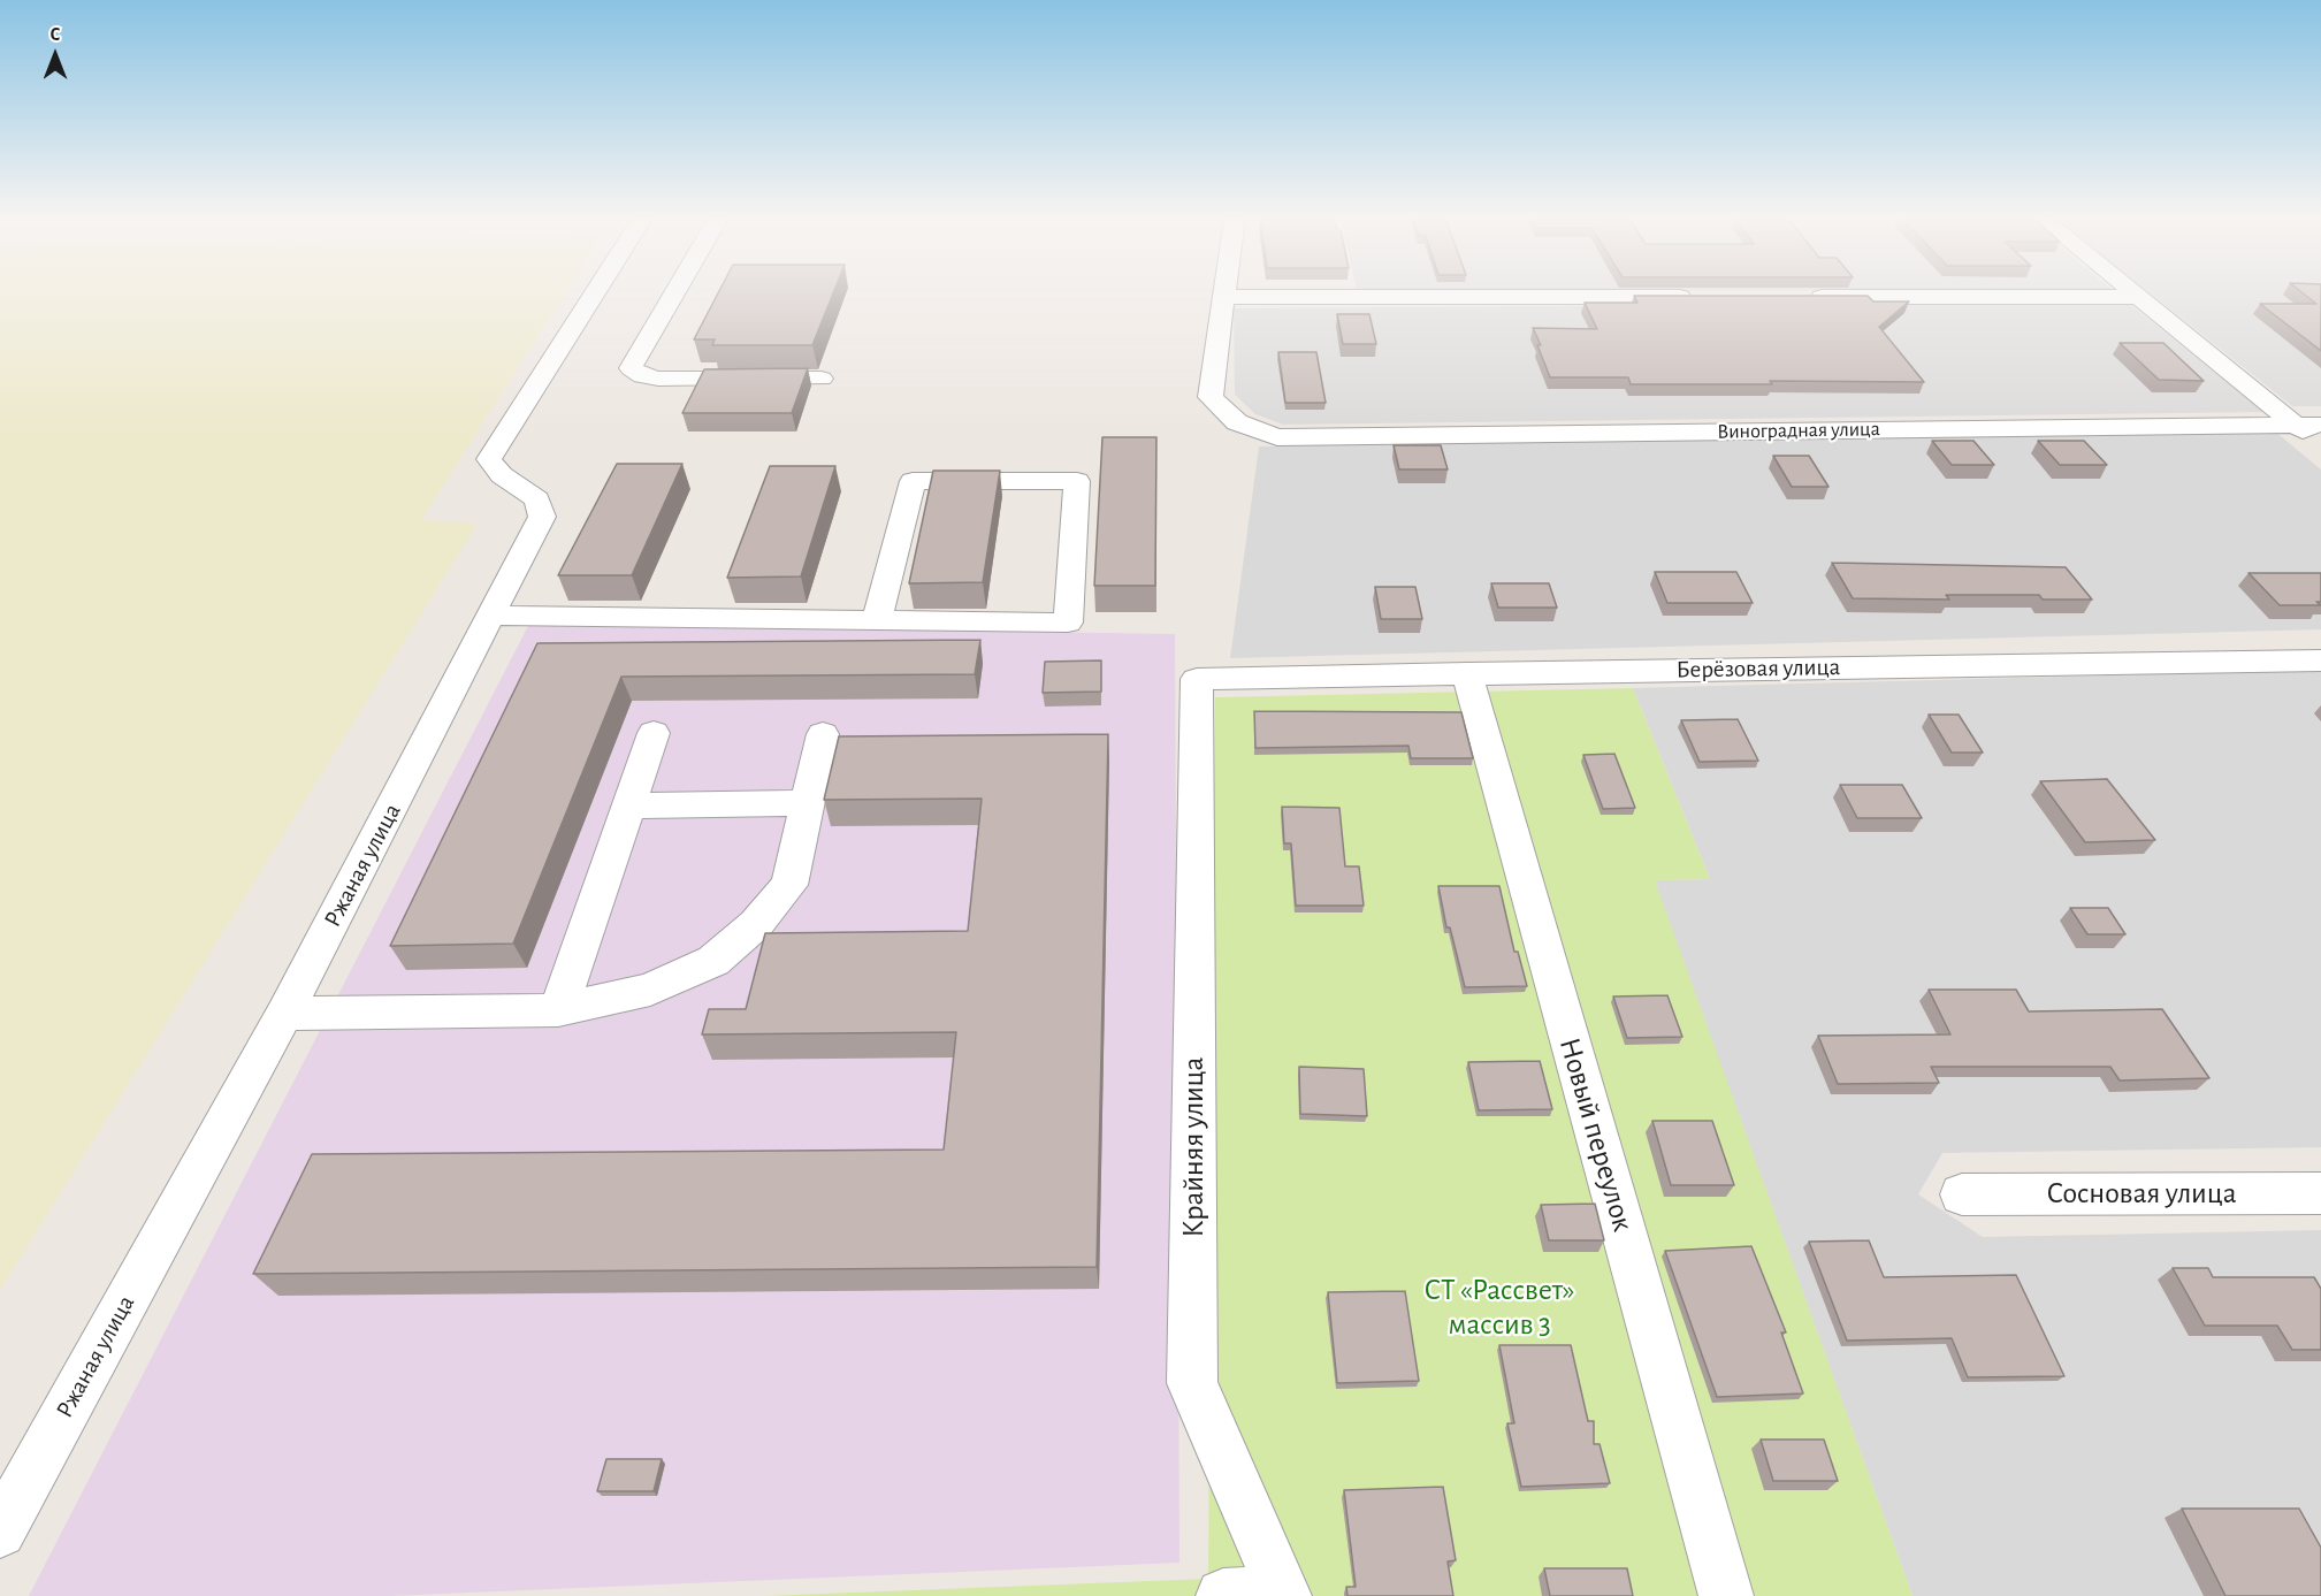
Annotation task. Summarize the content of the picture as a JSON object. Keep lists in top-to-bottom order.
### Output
{
  "streets": {
    "street": [
      "Виноградная улица",
      "Берёзовая улица",
      "Ржаная улица",
      "Новый переулок",
      "Крайняя улица",
      "Сосновая улица"
    ]
  },
  "crossings": [
    ["Берёзовая улица", "Новый переулок"],
    ["Берёзовая улица", "Крайняя улица"]
  ],
  "parks": ["СТ «Рассвет» массив 3"],
  "north": "top"
}
